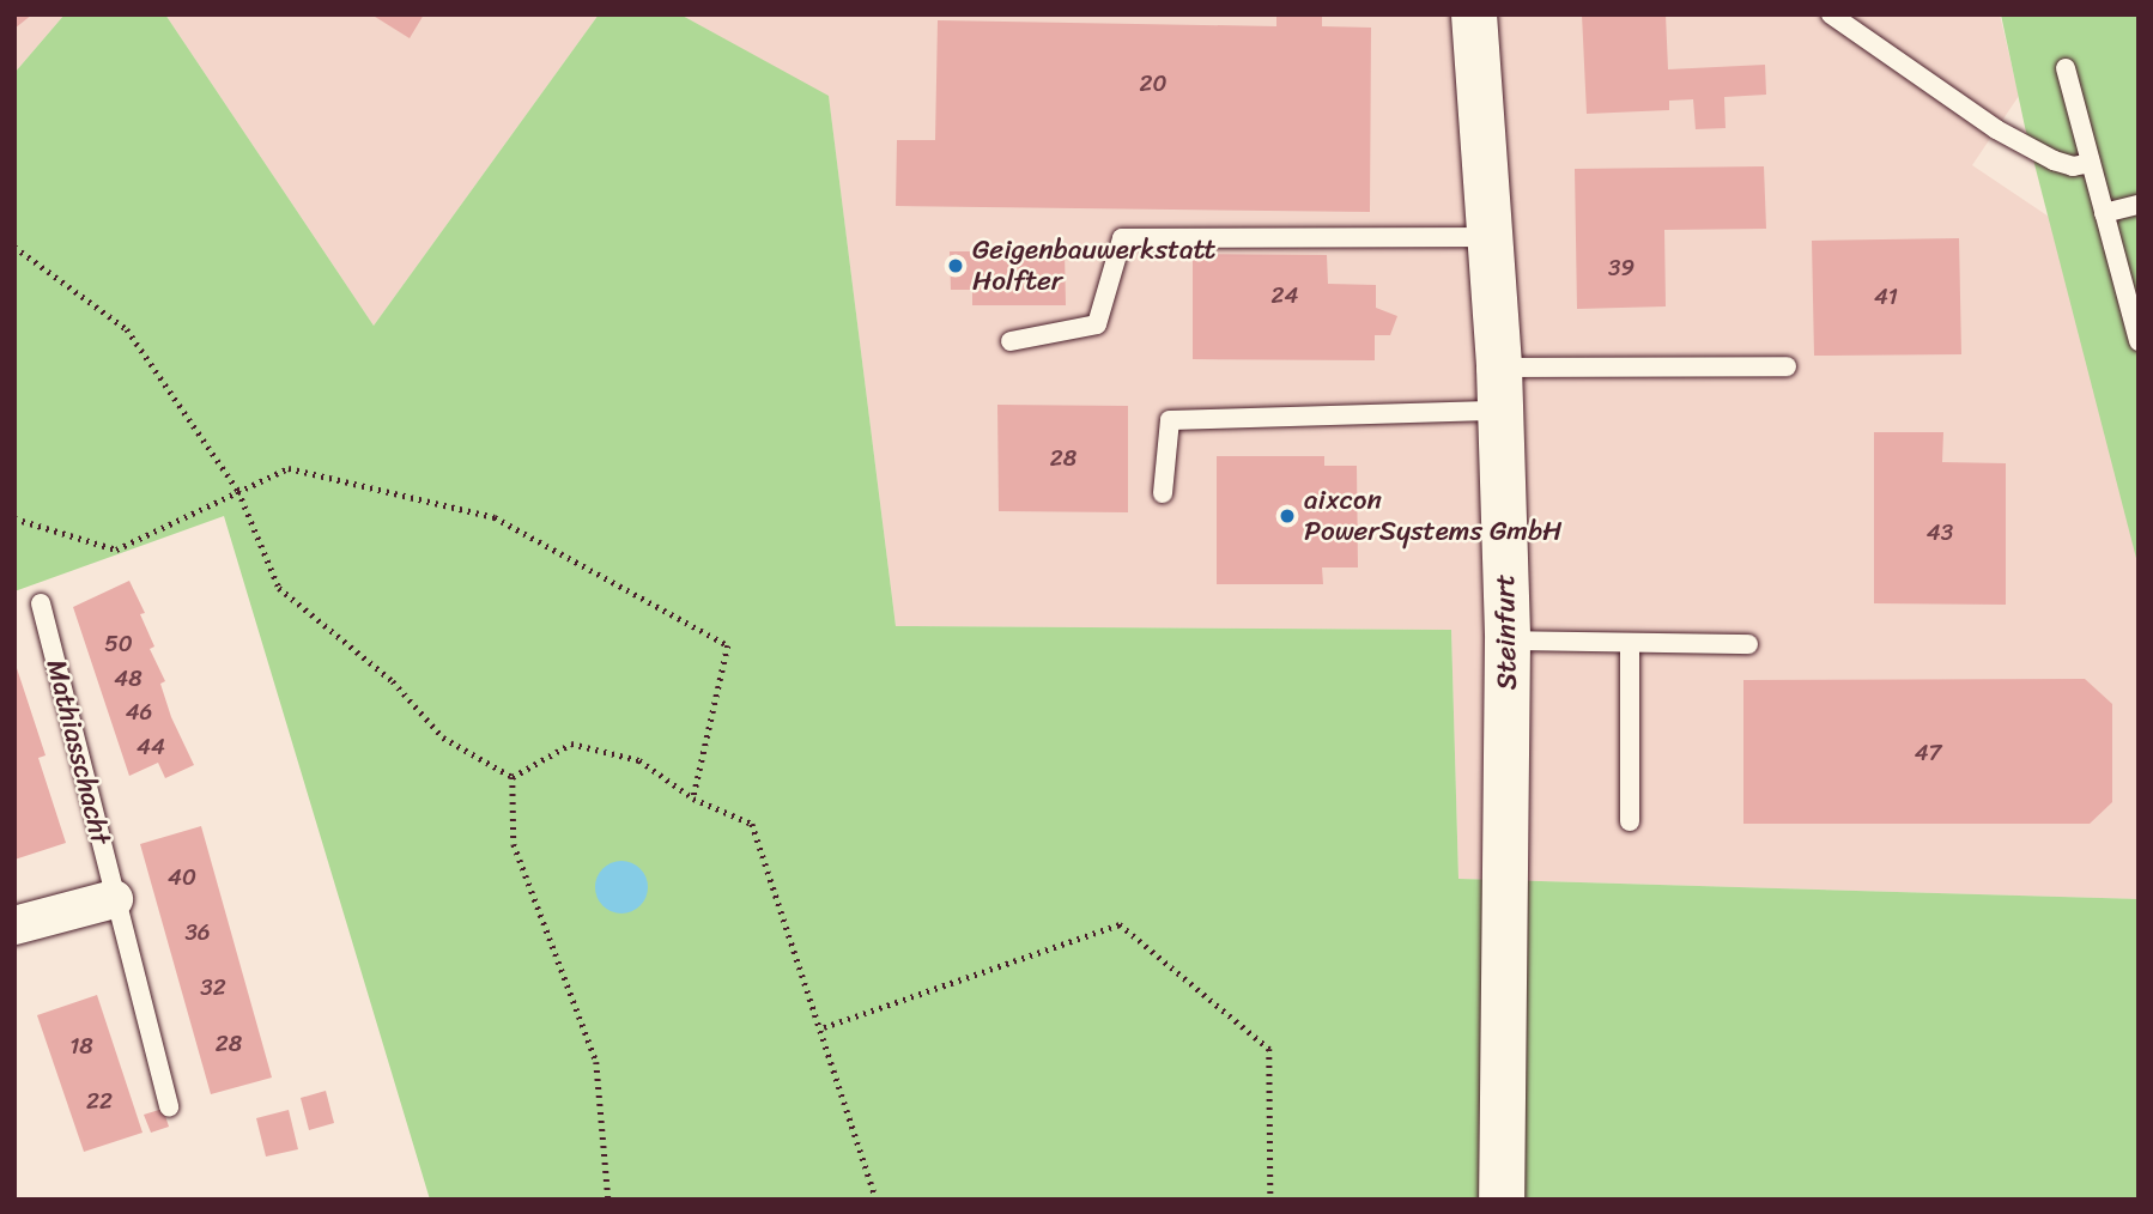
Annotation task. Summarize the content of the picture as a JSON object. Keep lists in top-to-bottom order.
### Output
{
  "streets": {
    "street": ["Steinfurt"],
    "lane": ["Mathiasschacht"]
  },
  "places": ["Geigenbauwerkstatt Holfter", "aixcon PowerSystems GmbH"],
  "house_numbers": [
    "20",
    "39",
    "24",
    "41",
    "28",
    "43",
    "50",
    "48",
    "46",
    "44",
    "47",
    "40",
    "36",
    "32",
    "28",
    "18",
    "22"
  ]
}
